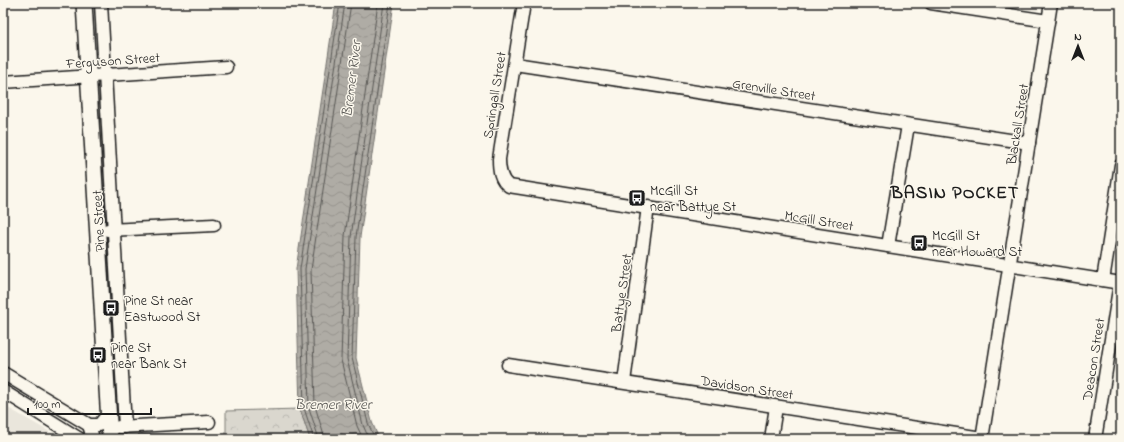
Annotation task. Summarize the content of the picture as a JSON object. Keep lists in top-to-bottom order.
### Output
{
  "streets": {
    "main road": ["Pine Street"],
    "street": [
      "Ferguson Street",
      "Grenville Street",
      "Springall Street",
      "Blackall Street",
      "McGill Street",
      "Battye Street",
      "Deacon Street",
      "Davidson Street"
    ]
  },
  "crossings": [
    ["Ferguson Street", "Pine Street"],
    ["Grenville Street", "Springall Street"],
    ["Grenville Street", "Blackall Street"],
    ["Springall Street", "McGill Street"],
    ["Blackall Street", "McGill Street"],
    ["Blackall Street", "Davidson Street"],
    ["McGill Street", "Battye Street"],
    ["McGill Street", "Deacon Street"],
    ["Battye Street", "Davidson Street"]
  ],
  "districts": ["BASIN POCKET"],
  "water": ["Bremer River"],
  "places": {
    "bus stop": [
      "McGill St near Battye St",
      "McGill St near Howard St",
      "Pine St near Eastwood St",
      "Pine St near Bank St"
    ]
  },
  "scale_bar": "100 m",
  "north": "top"
}
